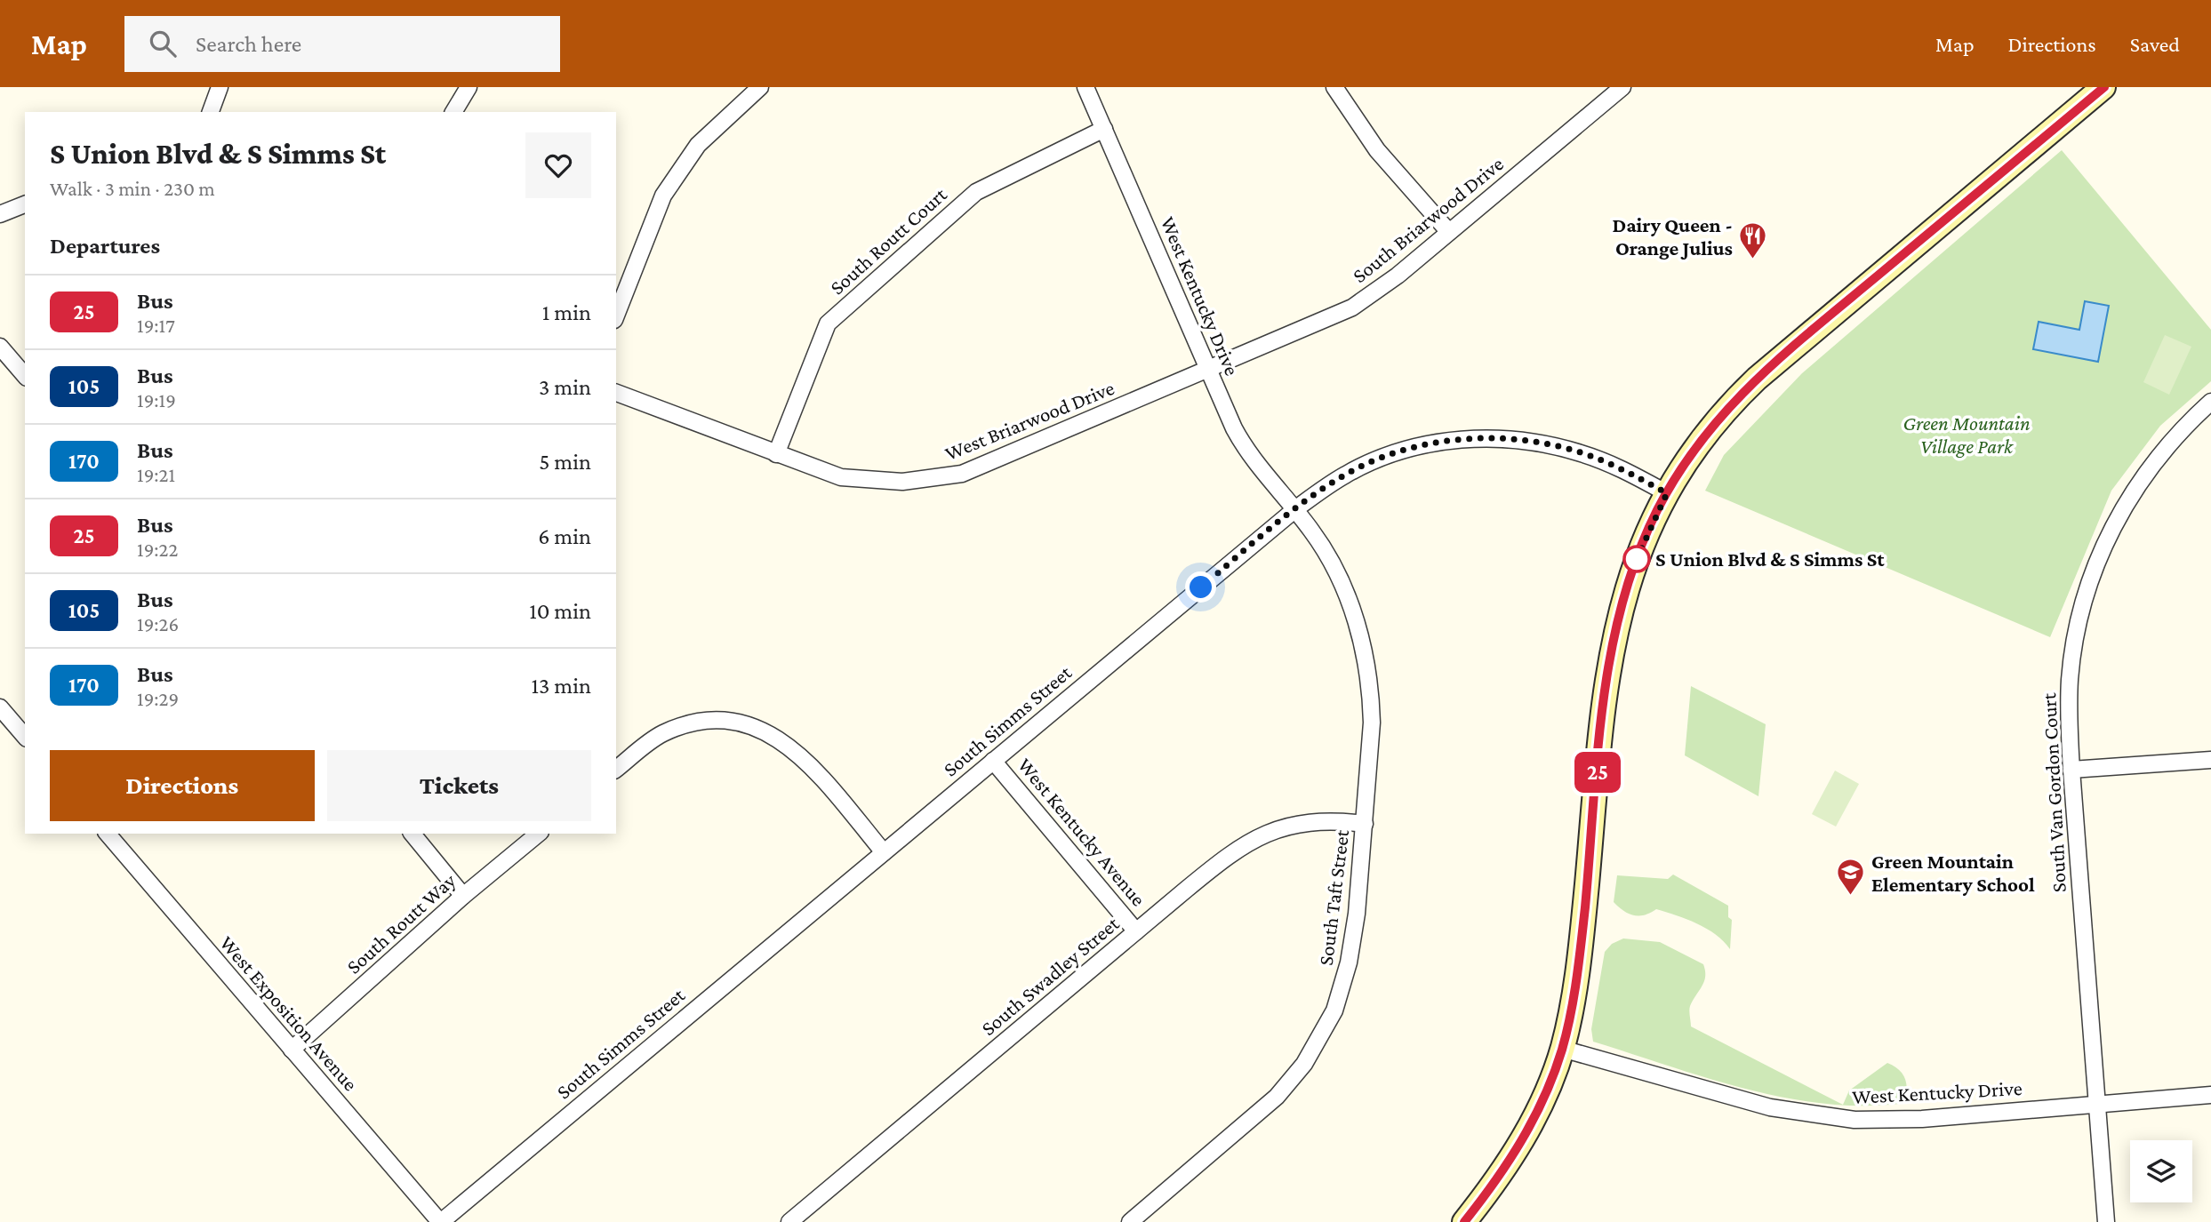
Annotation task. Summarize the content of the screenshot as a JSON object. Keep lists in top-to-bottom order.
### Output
{
  "streets": {
    "street": [
      "South Briarwood Drive",
      "South Routt Court",
      "West Kentucky Drive",
      "West Briarwood Drive",
      "South Simms Street",
      "South Van Gordon Court",
      "West Kentucky Avenue",
      "South Taft Street",
      "South Routt Way",
      "South Swadley Street",
      "West Exposition Avenue"
    ]
  },
  "crossings": [
    ["South Briarwood Drive", "West Kentucky Drive"],
    ["South Briarwood Drive", "West Briarwood Drive"],
    ["South Routt Court", "West Kentucky Drive"],
    ["South Routt Court", "West Briarwood Drive"],
    ["West Kentucky Drive", "West Briarwood Drive"],
    ["West Kentucky Drive", "South Simms Street"],
    ["West Kentucky Drive", "South Van Gordon Court"],
    ["West Kentucky Drive", "South Taft Street"],
    ["South Simms Street", "West Kentucky Avenue"],
    ["South Simms Street", "South Taft Street"],
    ["South Simms Street", "West Exposition Avenue"],
    ["West Kentucky Avenue", "South Swadley Street"],
    ["South Taft Street", "South Swadley Street"],
    ["South Routt Way", "West Exposition Avenue"]
  ],
  "parks": ["Green Mountain Village Park"],
  "places": {
    "restaurant": ["Dairy Queen - Orange Julius"],
    "other": ["S Union Blvd & S Simms St"],
    "school or university": ["Green Mountain Elementary School"]
  },
  "lines": ["bus line 25"],
  "page": {
    "header": "Map",
    "search": "Search here",
    "nav": ["Map", "Directions", "Saved"],
    "on_map": "25",
    "heading": [
      ["S Union Blvd & S Simms St", "Walk · 3 min · 230 m"],
      "Departures"
    ],
    "list": [
      {
        "mark": "25",
        "name": "Bus",
        "note": "19:17",
        "value": "1 min"
      },
      {
        "mark": "105",
        "name": "Bus",
        "note": "19:19",
        "value": "3 min"
      },
      {
        "mark": "170",
        "name": "Bus",
        "note": "19:21",
        "value": "5 min"
      },
      {
        "mark": "25",
        "name": "Bus",
        "note": "19:22",
        "value": "6 min"
      },
      {
        "mark": "105",
        "name": "Bus",
        "note": "19:26",
        "value": "10 min"
      },
      {
        "mark": "170",
        "name": "Bus",
        "note": "19:29",
        "value": "13 min"
      }
    ],
    "buttons": ["Directions", "Tickets"]
  }
}
